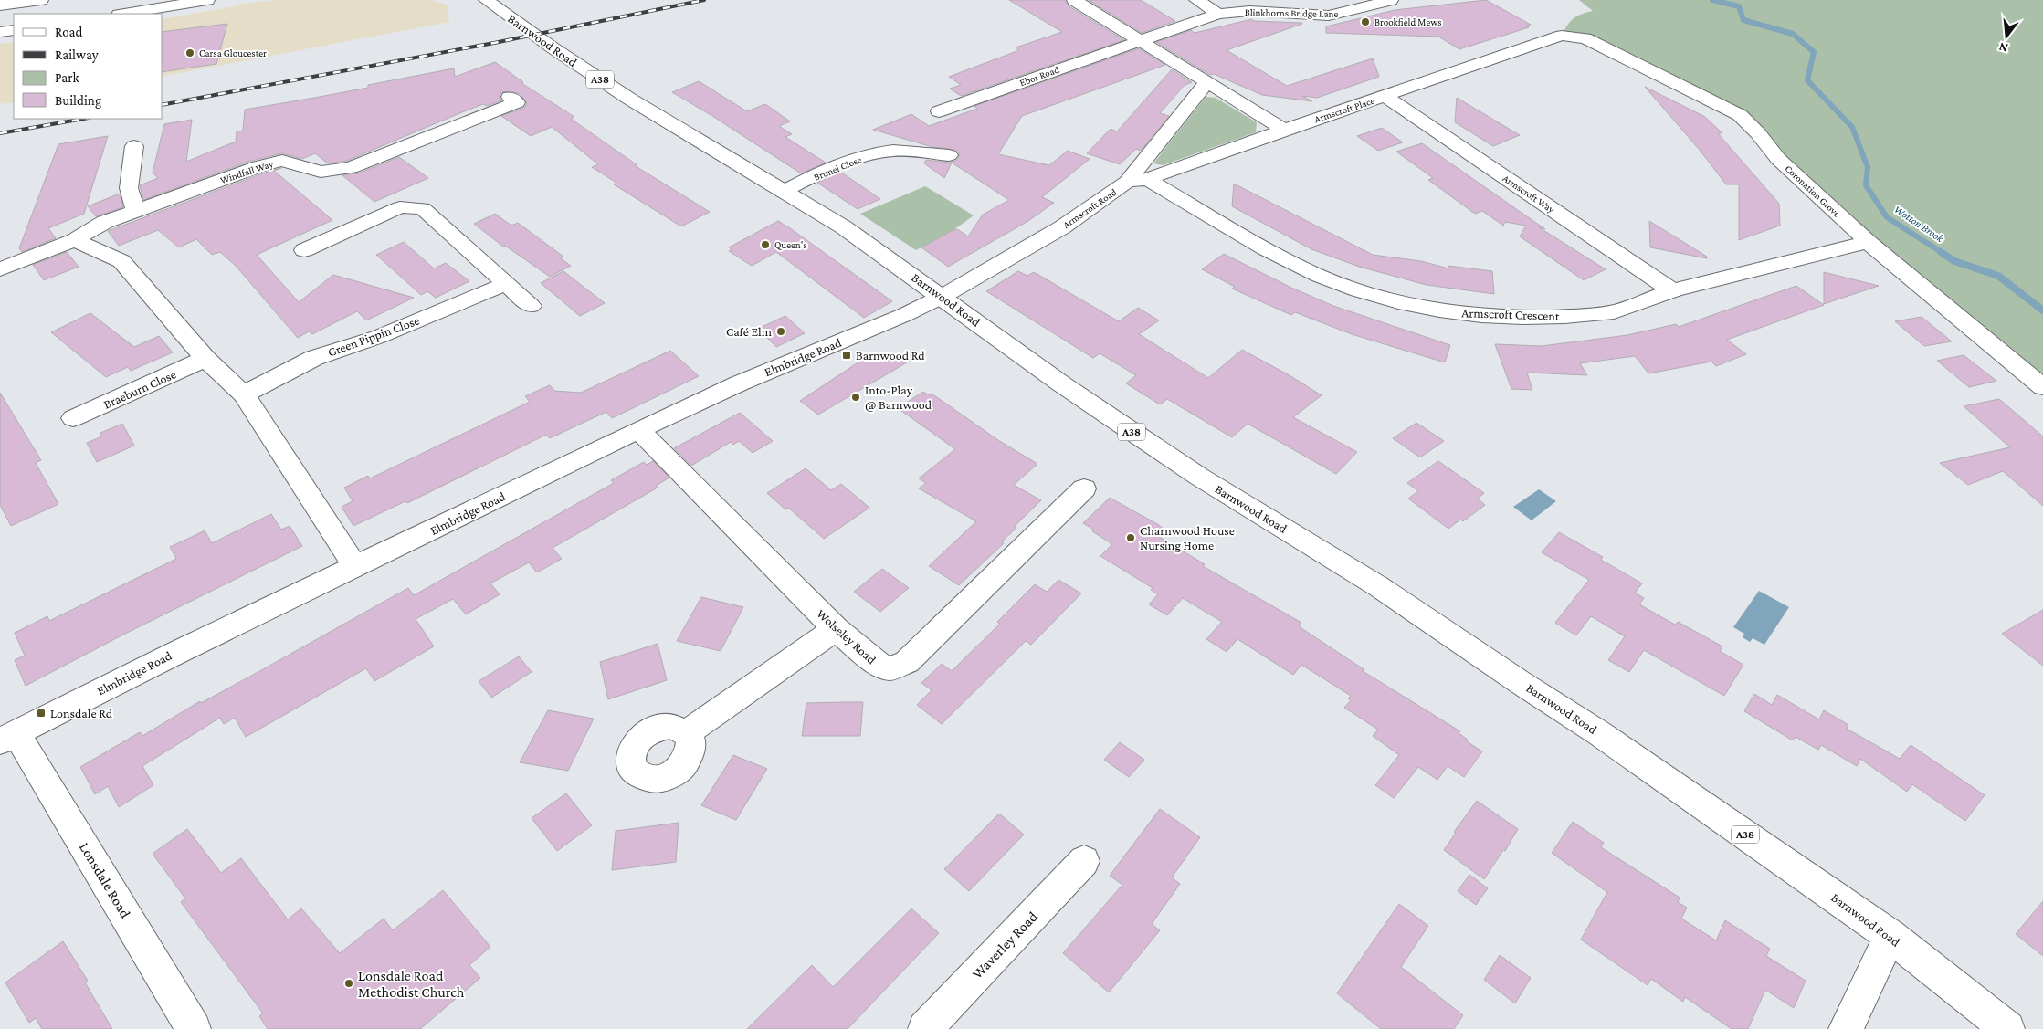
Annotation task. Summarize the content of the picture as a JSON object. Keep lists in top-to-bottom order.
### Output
{
  "streets": {
    "main road": [
      "Blinkhorns Bridge Lane",
      "Barnwood Road",
      "Ebor Road",
      "A38",
      "Armscroft Place",
      "Brunel Close",
      "Windfall Way",
      "Coronation Grove",
      "Armscroft Way",
      "Armscroft Road",
      "Armscroft Crescent",
      "Green Pippin Close",
      "Elmbridge Road",
      "Braeburn Close",
      "Wolseley Road",
      "Lonsdale Road",
      "Waverley Road"
    ]
  },
  "crossings": [
    ["Blinkhorns Bridge Lane", "Ebor Road"],
    ["Barnwood Road", "Brunel Close"],
    ["Barnwood Road", "Armscroft Road"],
    ["Barnwood Road", "Elmbridge Road"],
    ["Armscroft Place", "Coronation Grove"],
    ["Armscroft Place", "Armscroft Way"],
    ["Armscroft Place", "Armscroft Road"],
    ["Armscroft Place", "Armscroft Crescent"],
    ["Coronation Grove", "Armscroft Crescent"],
    ["Armscroft Way", "Armscroft Crescent"],
    ["Armscroft Road", "Armscroft Crescent"],
    ["Armscroft Road", "Elmbridge Road"],
    ["Elmbridge Road", "Wolseley Road"],
    ["Elmbridge Road", "Lonsdale Road"]
  ],
  "water": ["Wotton Brook"],
  "places": {
    "other": [
      "Brookfield Mews",
      "Carsa Gloucester",
      "Queen's",
      "Café Elm",
      "Into-Play @ Barnwood",
      "Charnwood House Nursing Home",
      "Lonsdale Road Methodist Church"
    ],
    "transit": ["Barnwood Rd", "Lonsdale Rd"]
  },
  "legend": [
    "Road",
    "Railway",
    "Park",
    "Building"
  ],
  "north": "bottom"
}
